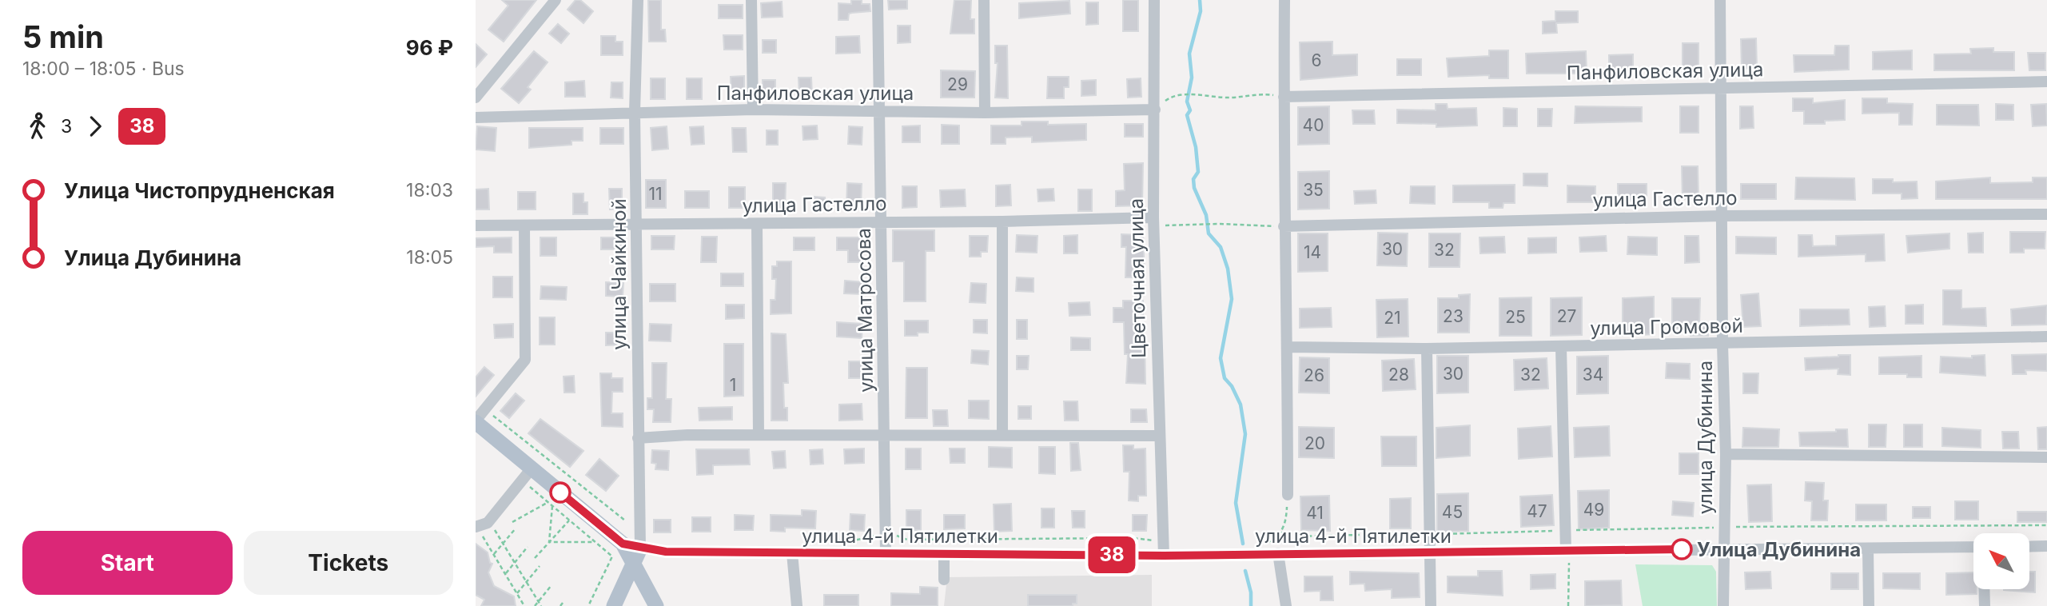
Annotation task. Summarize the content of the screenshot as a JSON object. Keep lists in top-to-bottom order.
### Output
{
  "streets": {
    "street": [
      "Панфиловская улица",
      "улица Гастелло",
      "улица Чайкиной",
      "Цветочная улица",
      "улица Матросова",
      "улица Громовой",
      "улица Дубинина",
      "улица 4-й Пятилетки"
    ]
  },
  "crossings": [
    ["Панфиловская улица", "улица Чайкиной"],
    ["Панфиловская улица", "Цветочная улица"],
    ["Панфиловская улица", "улица Матросова"],
    ["Панфиловская улица", "улица Дубинина"],
    ["улица Гастелло", "улица Чайкиной"],
    ["улица Гастелло", "Цветочная улица"],
    ["улица Гастелло", "улица Матросова"],
    ["улица Гастелло", "улица Дубинина"],
    ["улица Чайкиной", "улица 4-й Пятилетки"],
    ["Цветочная улица", "улица 4-й Пятилетки"],
    ["улица Матросова", "улица 4-й Пятилетки"],
    ["улица Громовой", "улица Дубинина"],
    ["улица Дубинина", "улица 4-й Пятилетки"]
  ],
  "places": ["Улица Дубинина"],
  "lines": ["bus line 38"],
  "house_numbers": [
    "6",
    "29",
    "40",
    "35",
    "11",
    "30",
    "32",
    "14",
    "23",
    "27",
    "25",
    "21",
    "30",
    "28",
    "32",
    "34",
    "26",
    "1",
    "20",
    "49",
    "47",
    "45",
    "41"
  ],
  "north": "top left",
  "page": {
    "heading": ["5 min", "18:00 – 18:05 · Bus", "96 ₽"],
    "on_map": "38",
    "legs": ["3", "38"],
    "list": [
      {
        "name": "Улица Чистопрудненская",
        "value": "18:03"
      },
      {
        "name": "Улица Дубинина",
        "value": "18:05"
      }
    ],
    "buttons": ["Start", "Tickets"]
  }
}
